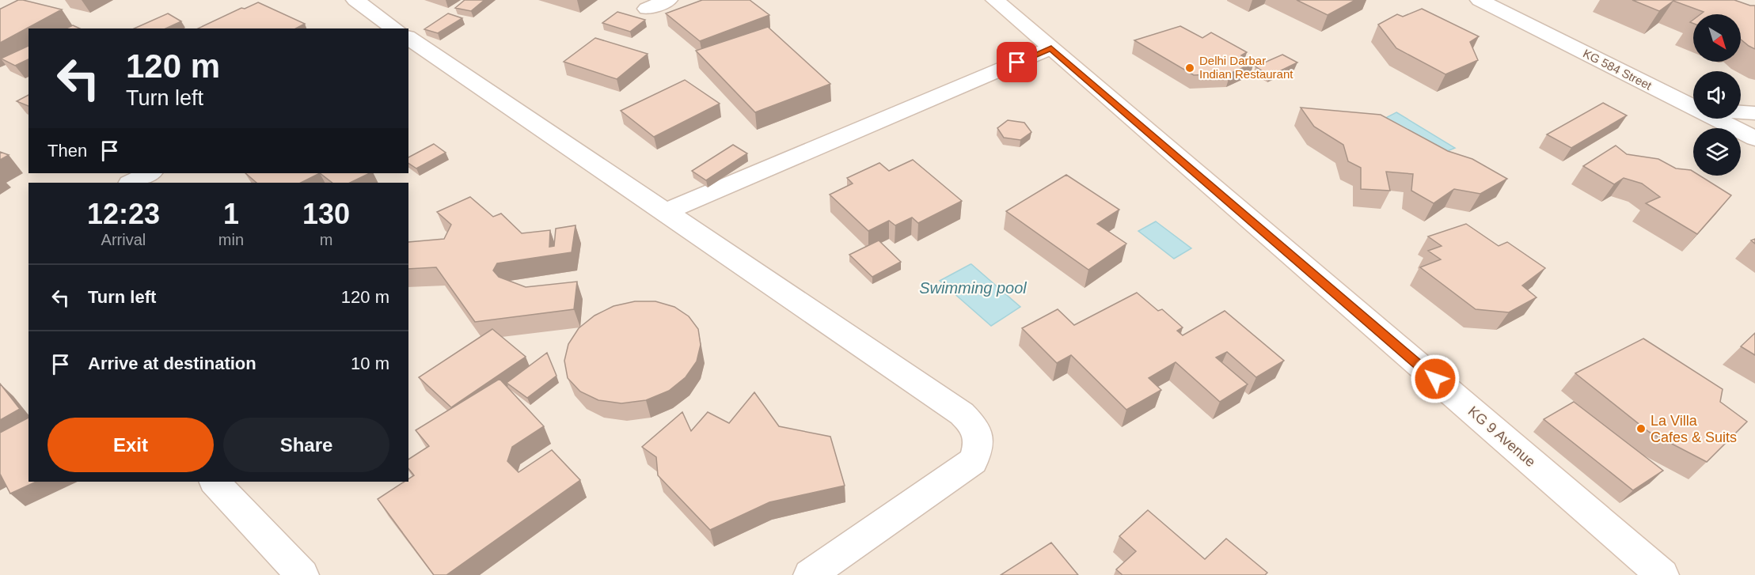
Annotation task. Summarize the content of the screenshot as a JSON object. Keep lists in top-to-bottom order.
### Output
{
  "streets": {
    "street": ["KG 584 Street", "KG 9 Avenue"]
  },
  "water": ["Swimming pool"],
  "places": ["Delhi Darbar Indian Restaurant", "La Villa Cafes & Suits"],
  "north": "bottom right",
  "page": {
    "turn": ["120 m", "Turn left"],
    "then": "Then",
    "eta": [
      "12:23",
      "Arrival",
      "1",
      "min",
      "130",
      "m"
    ],
    "list": [
      {
        "name": "Turn left",
        "value": "120 m"
      },
      {
        "name": "Arrive at destination",
        "value": "10 m"
      }
    ],
    "buttons": ["Exit", "Share"]
  }
}
